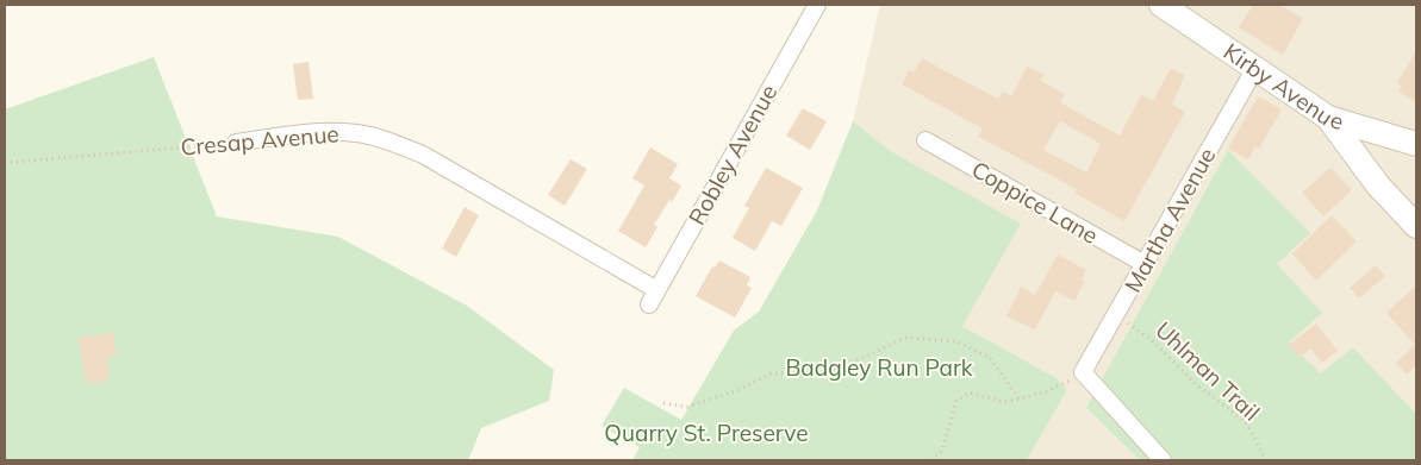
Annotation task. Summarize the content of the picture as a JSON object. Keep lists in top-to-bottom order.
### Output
{
  "streets": {
    "street": [
      "Kirby Avenue",
      "Cresap Avenue",
      "Robley Avenue",
      "Coppice Lane",
      "Martha Avenue"
    ],
    "path": ["Uhlman Trail"]
  },
  "crossings": [
    ["Kirby Avenue", "Martha Avenue"],
    ["Cresap Avenue", "Robley Avenue"],
    ["Coppice Lane", "Martha Avenue"],
    ["Martha Avenue", "Uhlman Trail"]
  ],
  "parks": ["Badgley Run Park", "Quarry St. Preserve"]
}
